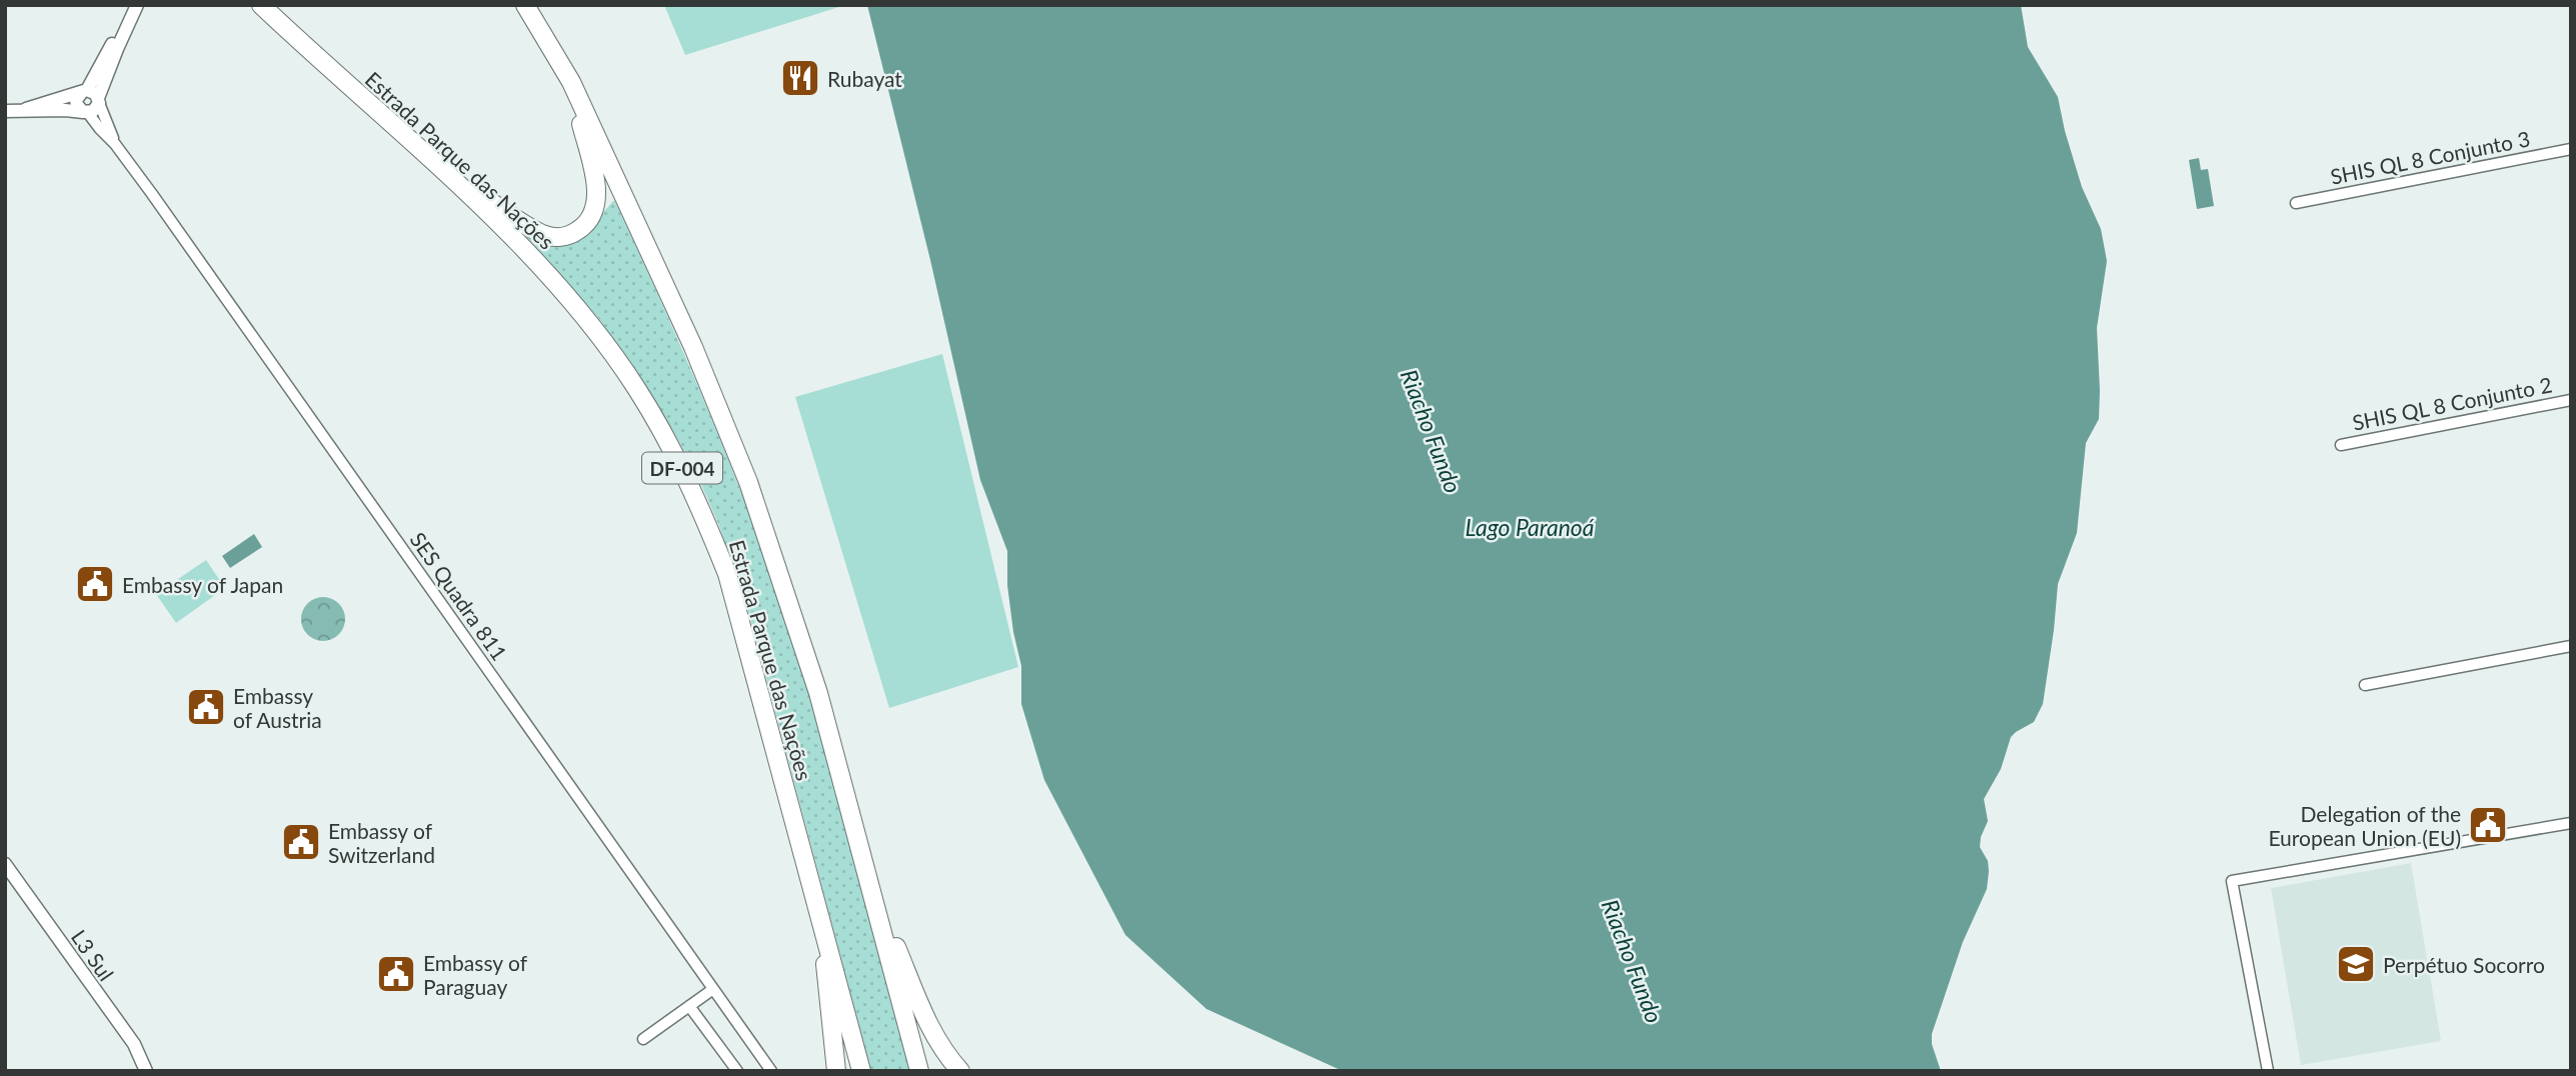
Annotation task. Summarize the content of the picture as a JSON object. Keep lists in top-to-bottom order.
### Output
{
  "streets": {
    "highway": ["Estrada Parque das Nações", "DF-004"],
    "street": [
      "SHIS QL 8 Conjunto 3",
      "SHIS QL 8 Conjunto 2",
      "SES Quadra 811",
      "L3 Sul"
    ]
  },
  "water": ["Riacho Fundo", "Lago Paranoá"],
  "places": {
    "restaurant": ["Rubayat"],
    "public building": [
      "Embassy of Japan",
      "Embassy of Austria",
      "Delegation of the European Union (EU)",
      "Embassy of Switzerland",
      "Embassy of Paraguay"
    ],
    "school or university": ["Perpétuo Socorro"]
  }
}
